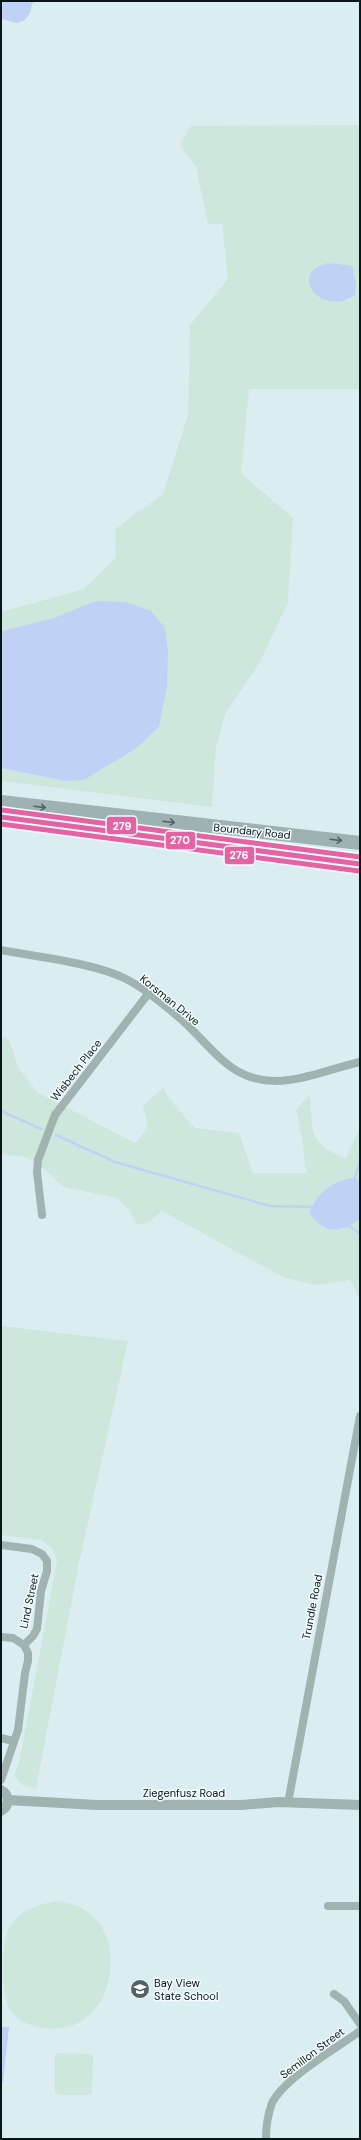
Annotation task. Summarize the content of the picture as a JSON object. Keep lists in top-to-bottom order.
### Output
{
  "streets": {
    "highway": ["Boundary Road"],
    "street": [
      "Korsman Drive",
      "Wisbech Place",
      "Lind Street",
      "Trundle Road",
      "Ziegenfusz Road",
      "Semillon Street"
    ]
  },
  "crossings": [
    ["Korsman Drive", "Wisbech Place"],
    ["Trundle Road", "Ziegenfusz Road"]
  ],
  "places": {
    "school or university": ["Bay View State School"]
  },
  "lines": ["transit line 279", "transit line 270", "transit line 276"]
}
